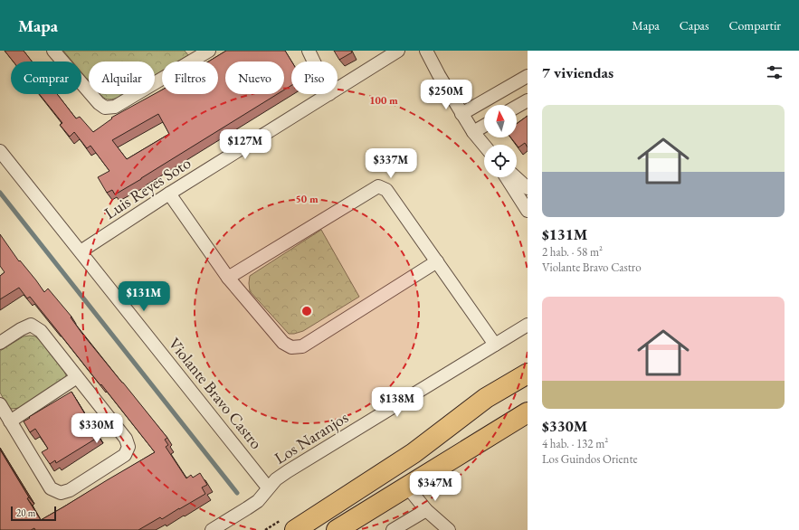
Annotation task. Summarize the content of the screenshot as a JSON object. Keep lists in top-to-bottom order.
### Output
{
  "streets": {
    "street": ["Luis Reyes Soto", "Violante Bravo Castro", "Los Naranjos"]
  },
  "crossings": [
    ["Luis Reyes Soto", "Violante Bravo Castro"],
    ["Violante Bravo Castro", "Los Naranjos"]
  ],
  "scale_bar": "20 m",
  "north": "top",
  "page": {
    "header": "Mapa",
    "nav": ["Mapa", "Capas", "Compartir"],
    "heading": "7 viviendas",
    "chip": [
      "Comprar",
      "Alquilar",
      "Filtros",
      "Nuevo",
      "Piso"
    ],
    "price": [
      "$250M",
      "$127M",
      "$337M",
      "$131M",
      "$138M",
      "$330M",
      "$347M"
    ],
    "list": [
      {
        "name": "$131M",
        "note": "2 hab. · 58 m² · Violante Bravo Castro"
      },
      {
        "name": "$330M",
        "note": "4 hab. · 132 m² · Los Guindos Oriente"
      }
    ],
    "scale": "20 m"
  },
  "rings": ["100 m", "50 m"]
}
